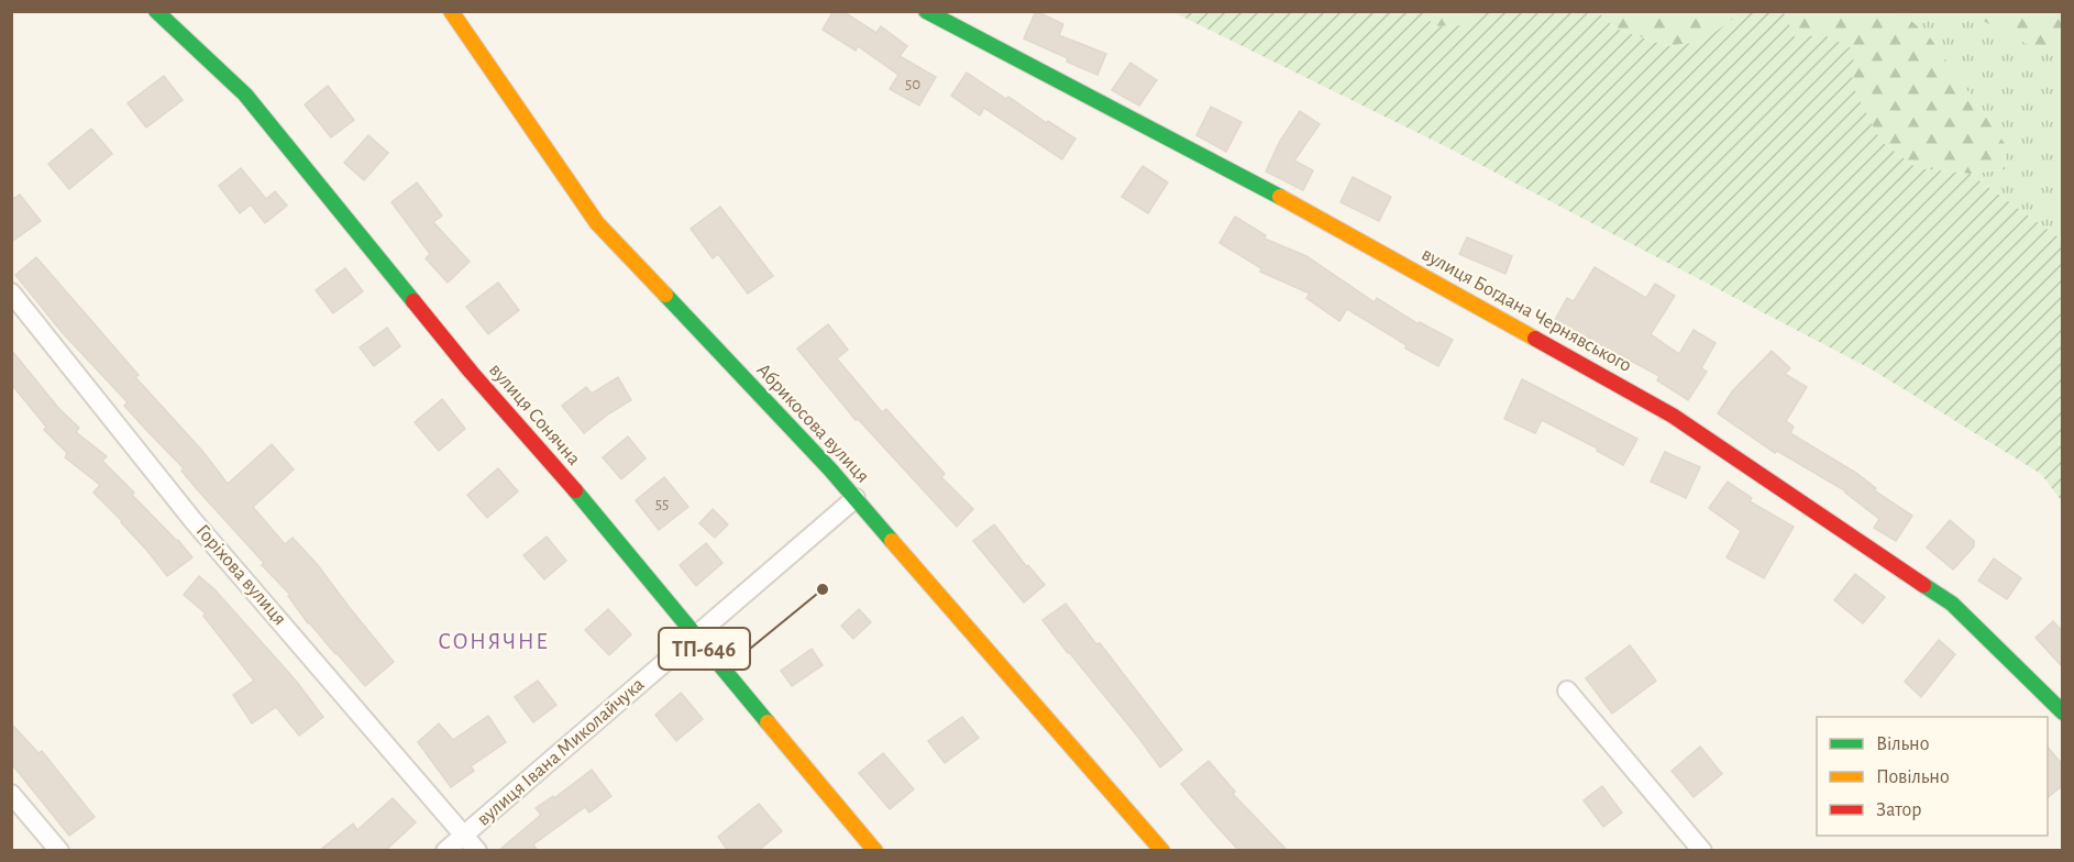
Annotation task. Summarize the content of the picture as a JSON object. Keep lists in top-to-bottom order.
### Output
{
  "streets": {
    "street": [
      "вулиця Богдана Чернявського",
      "вулиця Сонячна",
      "Абрикосова вулиця",
      "Горіхова вулиця",
      "вулиця Івана Миколайчука"
    ]
  },
  "crossings": [
    ["вулиця Сонячна", "вулиця Івана Миколайчука"],
    ["Абрикосова вулиця", "вулиця Івана Миколайчука"],
    ["Горіхова вулиця", "вулиця Івана Миколайчука"]
  ],
  "districts": ["СОНЯЧНЕ"],
  "places": ["ТП-646"],
  "house_numbers": ["50", "55"],
  "legend": ["Вільно", "Повільно", "Затор"]
}
